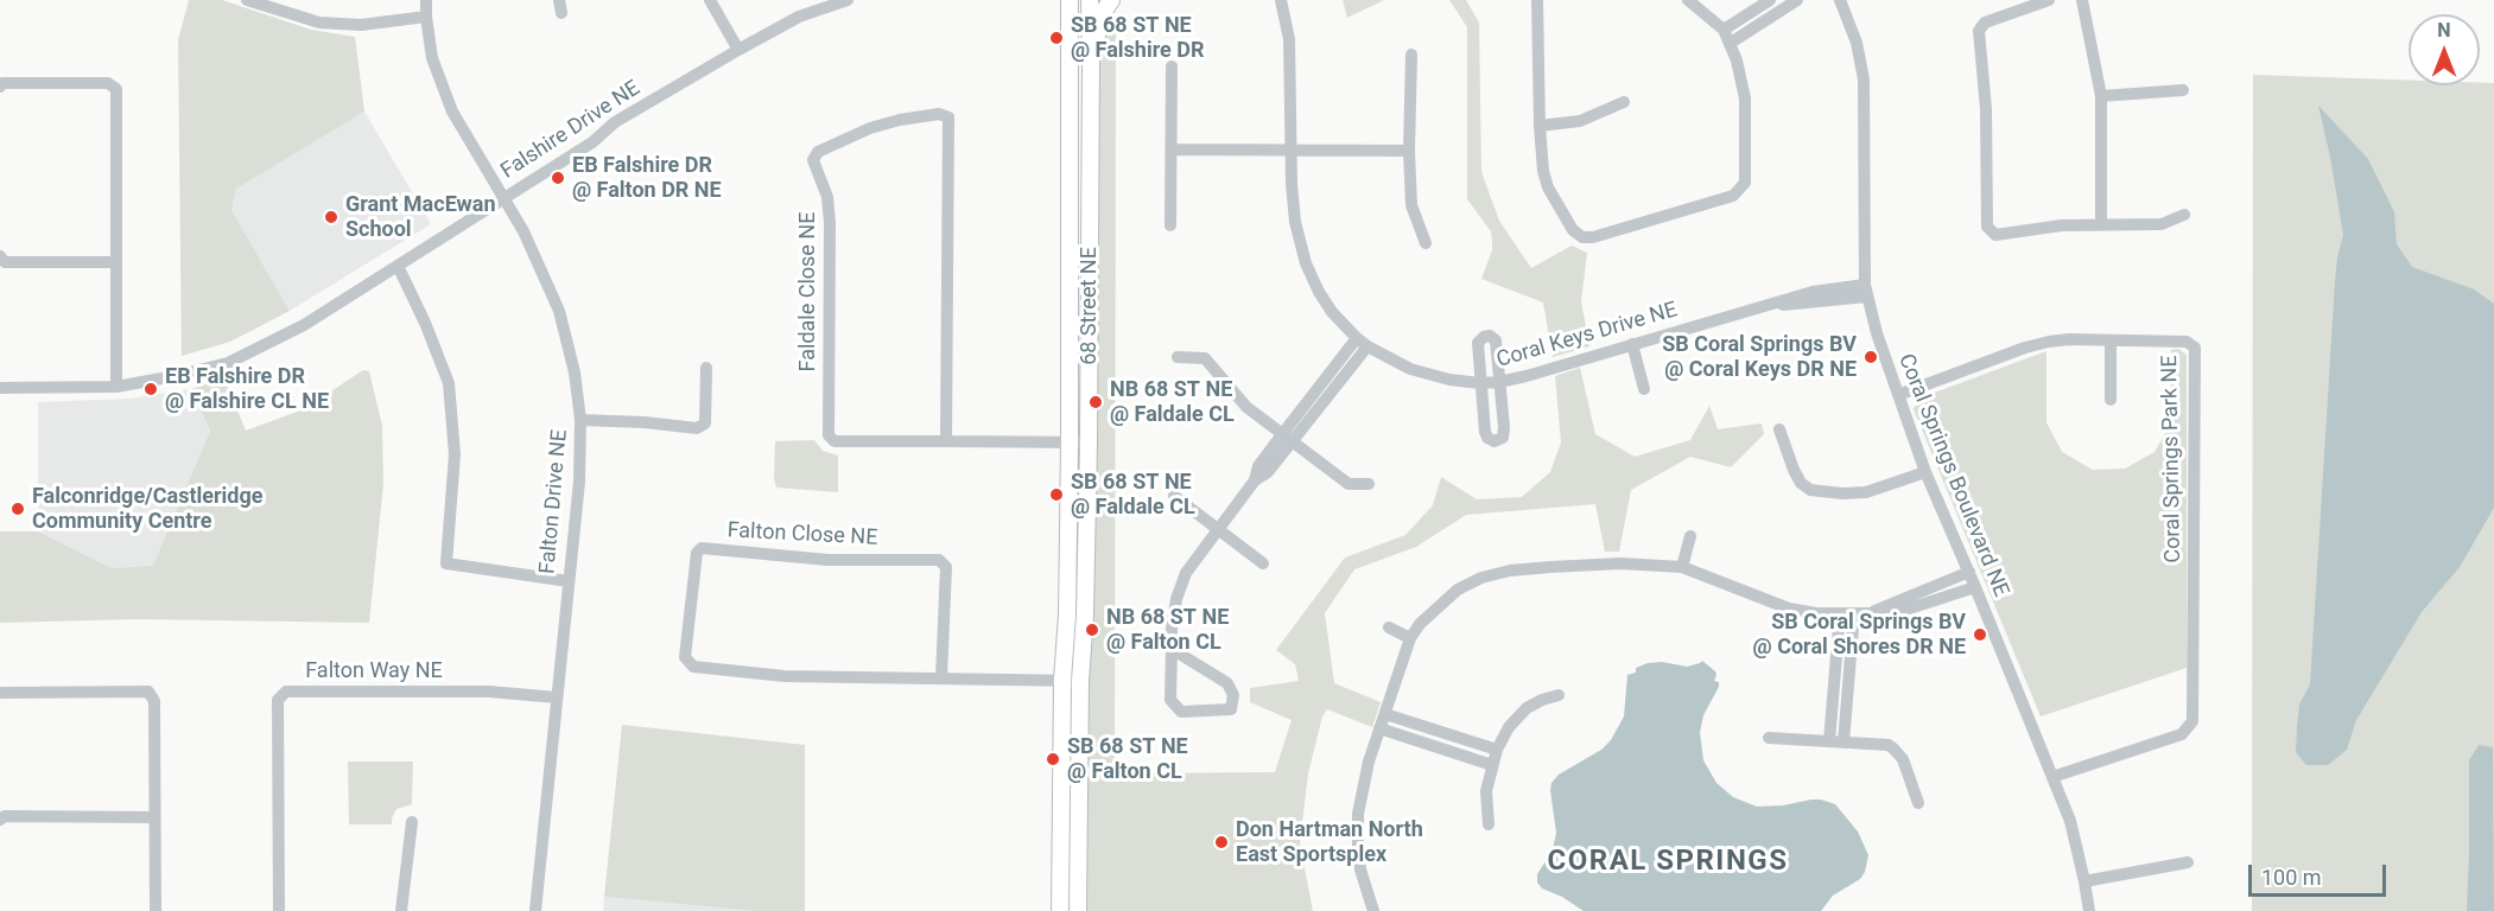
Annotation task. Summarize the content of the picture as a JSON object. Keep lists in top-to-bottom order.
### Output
{
  "streets": {
    "main road": ["68 Street NE"],
    "street": [
      "Falshire Drive NE",
      "Faldale Close NE",
      "Coral Keys Drive NE",
      "Coral Springs Park NE",
      "Coral Springs Boulevard NE",
      "Falton Drive NE",
      "Falton Close NE",
      "Falton Way NE"
    ]
  },
  "crossings": [
    ["Falshire Drive NE", "Falton Drive NE"],
    ["Faldale Close NE", "68 Street NE"],
    ["68 Street NE", "Falton Close NE"],
    ["Coral Keys Drive NE", "Coral Springs Boulevard NE"],
    ["Coral Springs Park NE", "Coral Springs Boulevard NE"],
    ["Falton Drive NE", "Falton Way NE"]
  ],
  "districts": ["CORAL SPRINGS"],
  "places": [
    "SB 68 ST NE @ Falshire DR",
    "EB Falshire DR @ Falton DR NE",
    "Grant MacEwan School",
    "SB Coral Springs BV @ Coral Keys DR NE",
    "EB Falshire DR @ Falshire CL NE",
    "NB 68 ST NE @ Faldale CL",
    "SB 68 ST NE @ Faldale CL",
    "Falconridge/Castleridge Community Centre",
    "NB 68 ST NE @ Falton CL",
    "SB Coral Springs BV @ Coral Shores DR NE",
    "SB 68 ST NE @ Falton CL",
    "Don Hartman North East Sportsplex"
  ],
  "scale_bar": "100 m",
  "north": "top"
}
